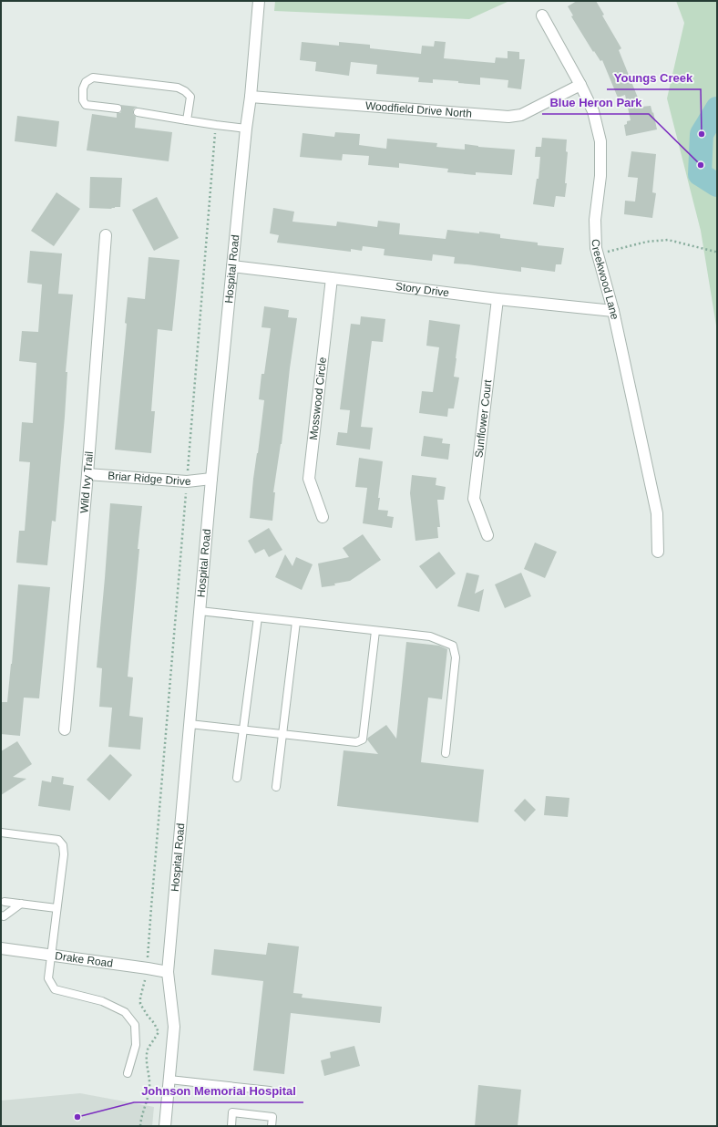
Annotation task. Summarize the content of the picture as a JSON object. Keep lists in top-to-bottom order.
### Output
{
  "streets": {
    "street": [
      "Woodfield Drive North",
      "Hospital Road",
      "Creekwood Lane",
      "Story Drive",
      "Mosswood Circle",
      "Sunflower Court",
      "Briar Ridge Drive",
      "Wild Ivy Trail",
      "Drake Road"
    ]
  },
  "crossings": [
    ["Woodfield Drive North", "Hospital Road"],
    ["Woodfield Drive North", "Creekwood Lane"],
    ["Hospital Road", "Story Drive"],
    ["Hospital Road", "Briar Ridge Drive"],
    ["Hospital Road", "Drake Road"],
    ["Creekwood Lane", "Story Drive"],
    ["Story Drive", "Mosswood Circle"],
    ["Story Drive", "Sunflower Court"],
    ["Briar Ridge Drive", "Wild Ivy Trail"]
  ],
  "places": ["Youngs Creek", "Blue Heron Park", "Johnson Memorial Hospital"]
}
